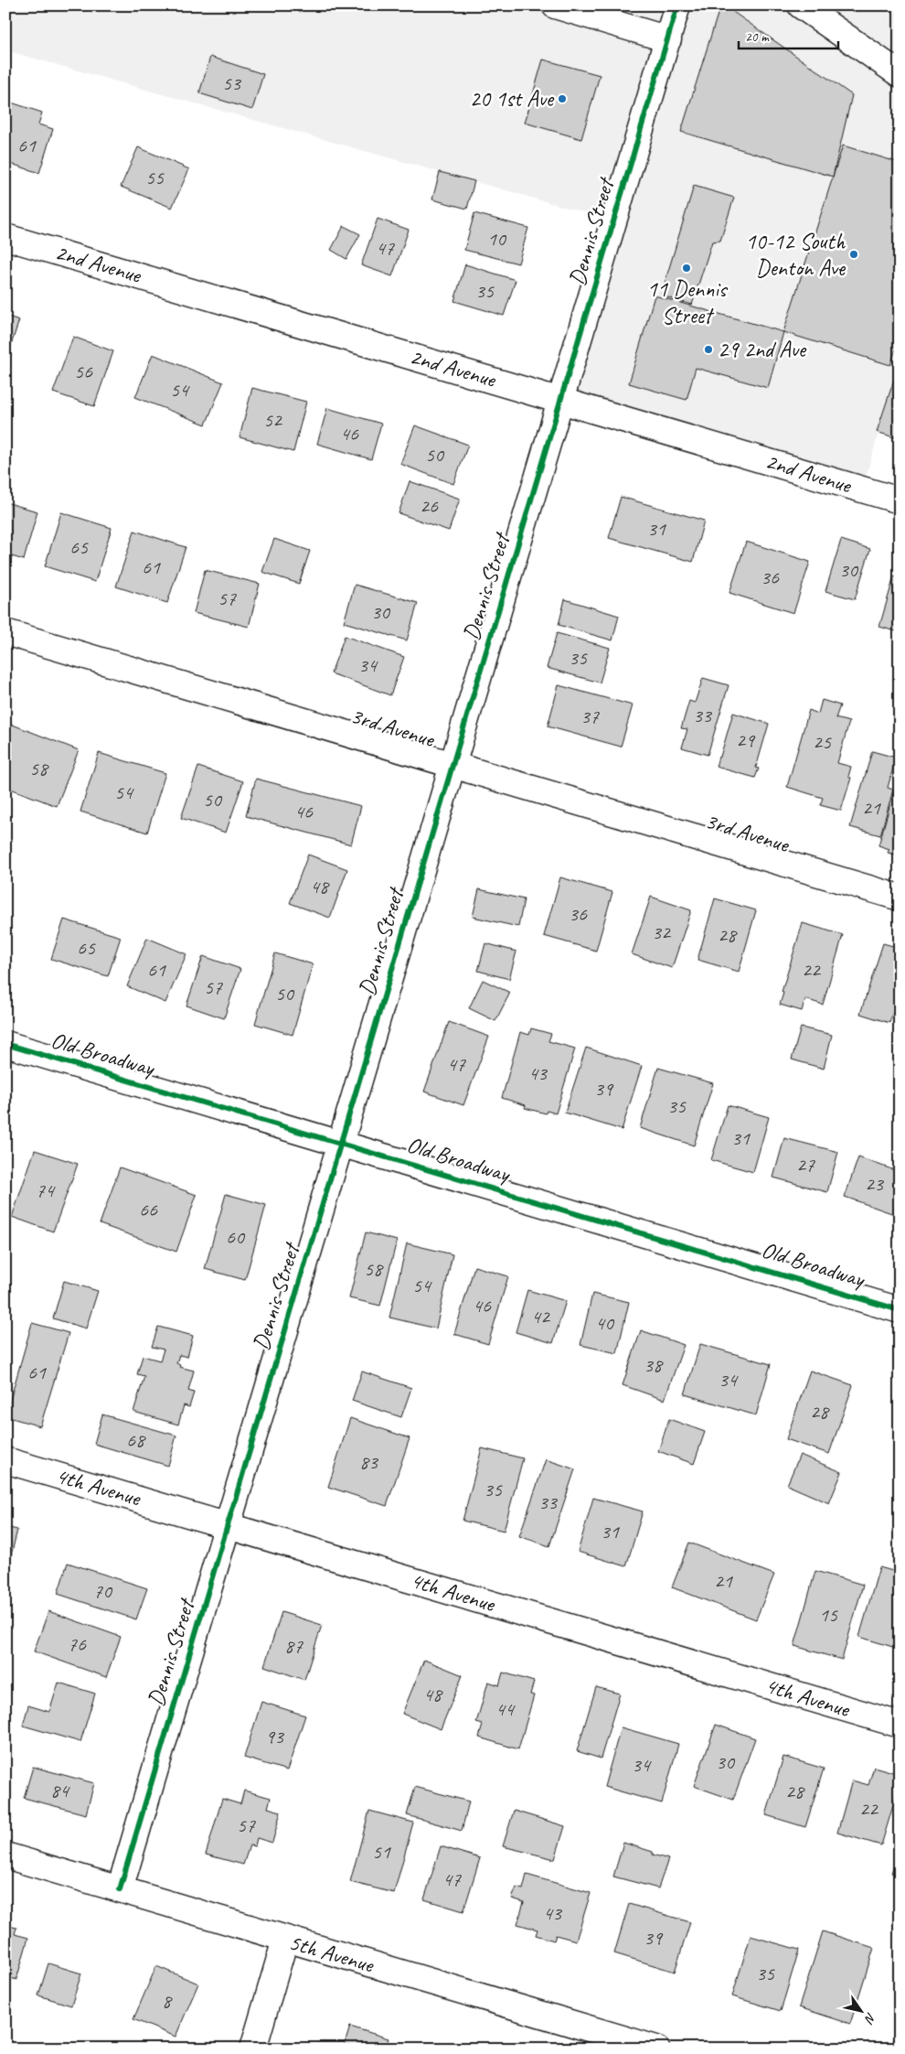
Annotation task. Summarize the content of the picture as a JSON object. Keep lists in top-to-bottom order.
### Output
{
  "streets": {
    "street": [
      "Dennis Street",
      "2nd Avenue",
      "3rd Avenue",
      "Old Broadway",
      "4th Avenue",
      "5th Avenue"
    ]
  },
  "crossings": [
    ["Dennis Street", "2nd Avenue"],
    ["Dennis Street", "3rd Avenue"],
    ["Dennis Street", "Old Broadway"],
    ["Dennis Street", "4th Avenue"],
    ["Dennis Street", "5th Avenue"]
  ],
  "places": [
    "20 1st Ave",
    "10-12 South Denton Ave",
    "11 Dennis Street",
    "29 2nd Ave"
  ],
  "house_numbers": [
    "53",
    "61",
    "55",
    "10",
    "47",
    "35",
    "56",
    "54",
    "52",
    "46",
    "50",
    "26",
    "31",
    "65",
    "61",
    "30",
    "36",
    "57",
    "30",
    "35",
    "34",
    "33",
    "37",
    "29",
    "25",
    "58",
    "54",
    "50",
    "21",
    "46",
    "48",
    "36",
    "32",
    "28",
    "65",
    "61",
    "22",
    "57",
    "50",
    "47",
    "43",
    "39",
    "35",
    "31",
    "27",
    "23",
    "74",
    "66",
    "60",
    "58",
    "54",
    "46",
    "42",
    "40",
    "38",
    "61",
    "34",
    "28",
    "68",
    "83",
    "35",
    "33",
    "31",
    "21",
    "70",
    "15",
    "76",
    "87",
    "48",
    "44",
    "93",
    "30",
    "34",
    "84",
    "28",
    "22",
    "57",
    "51",
    "47",
    "43",
    "39",
    "35",
    "8"
  ],
  "scale_bar": "20 m",
  "north": "bottom right"
}
